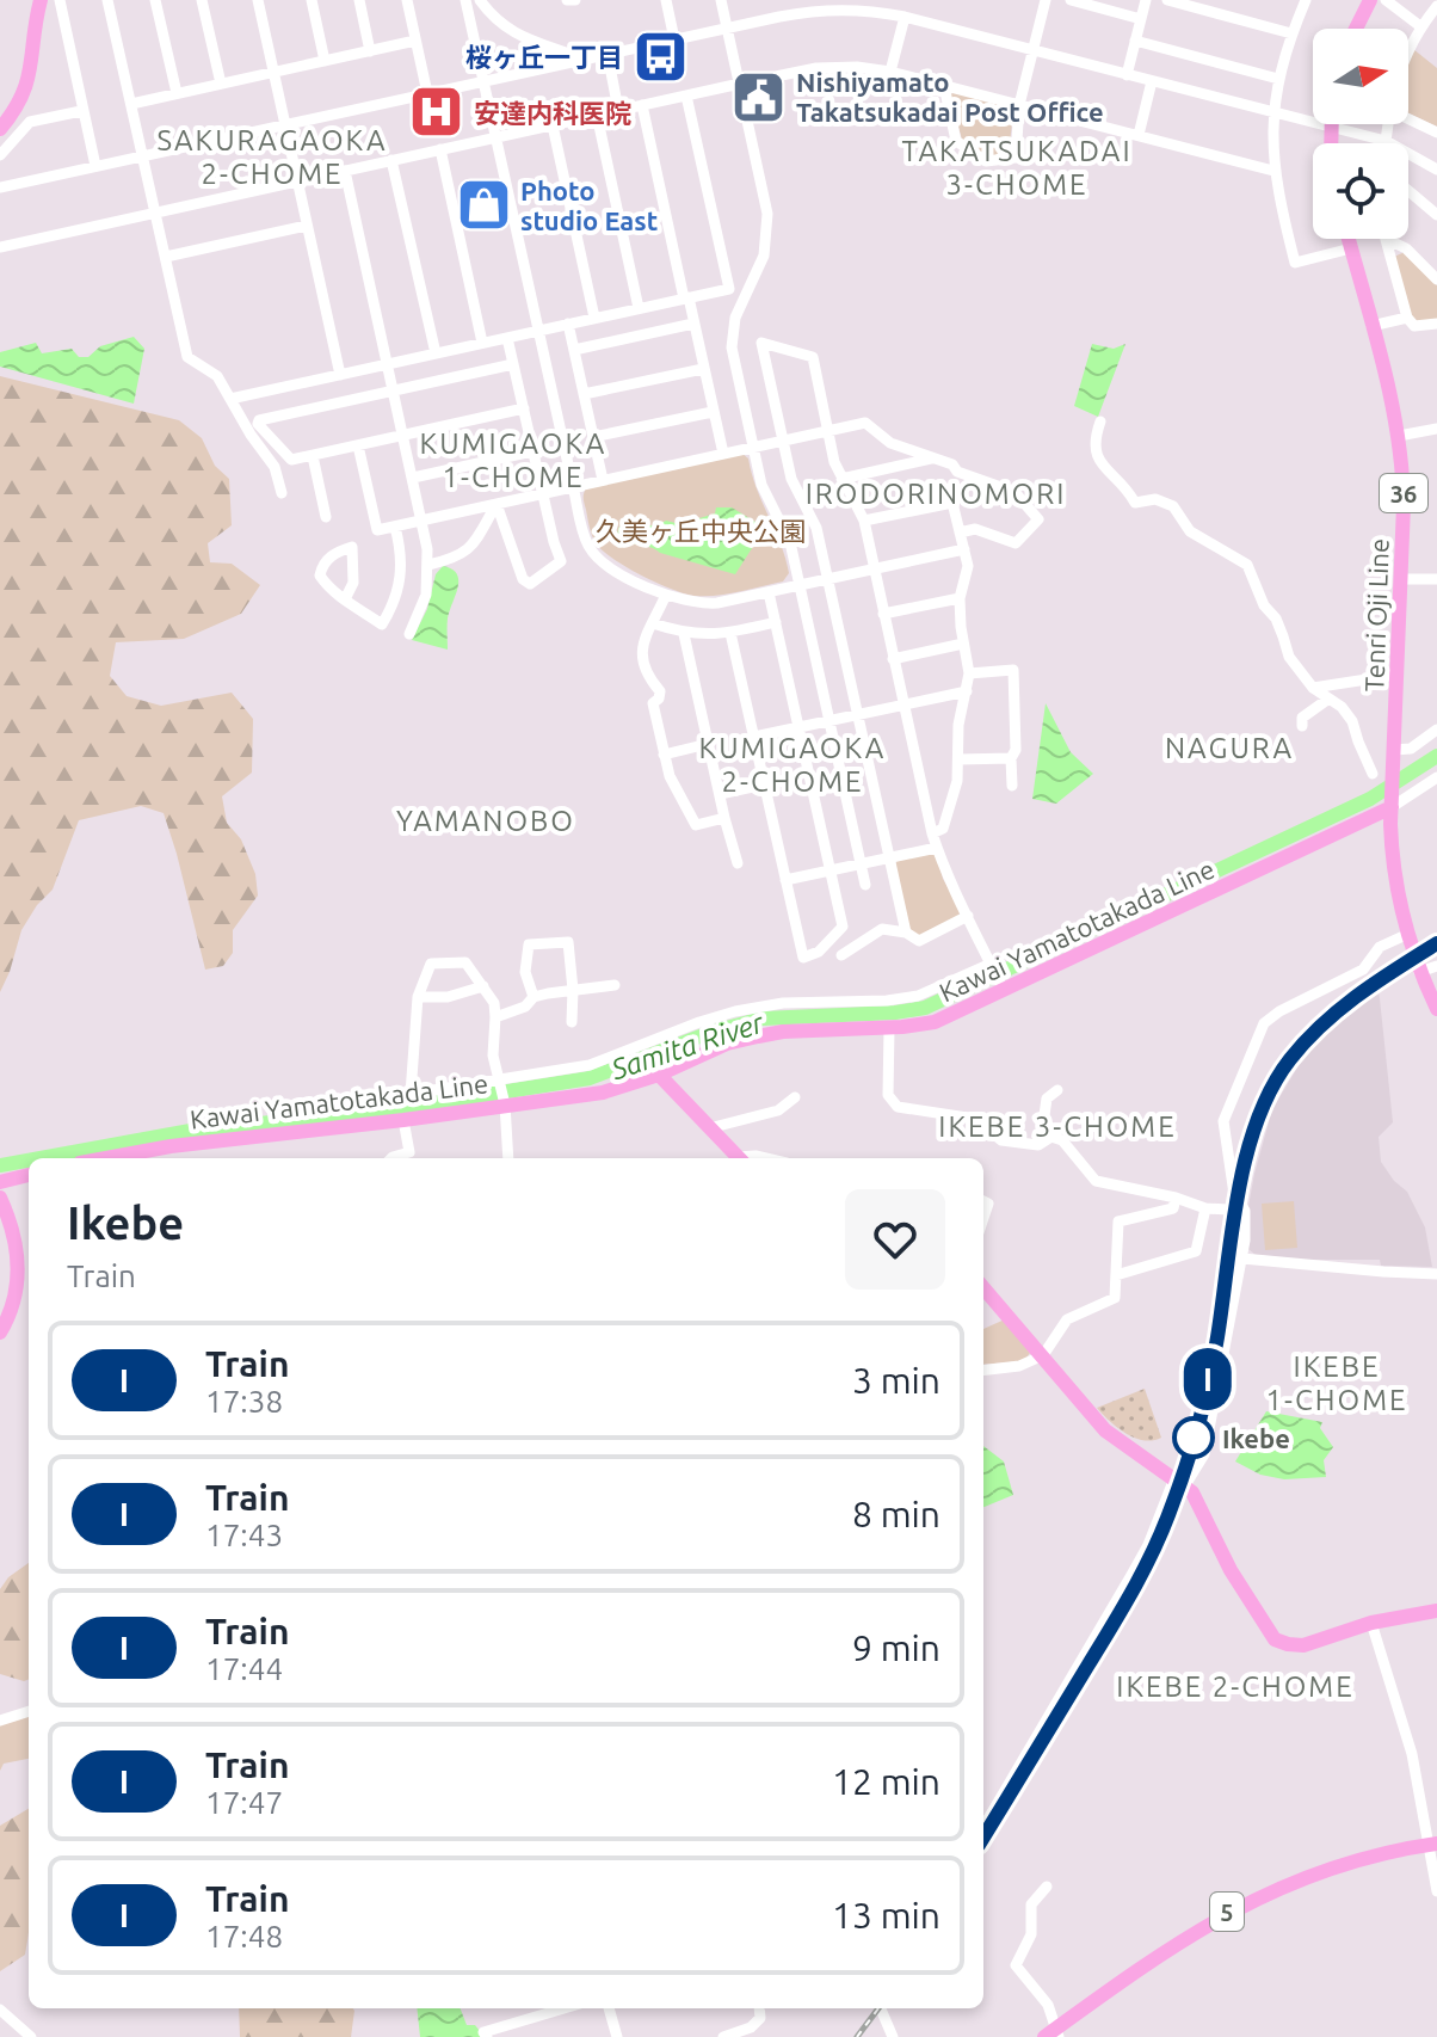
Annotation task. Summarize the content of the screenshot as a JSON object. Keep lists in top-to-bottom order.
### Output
{
  "streets": {
    "main road": [
      "36",
      "Tenri Oji Line",
      "Kawai Yamatotakada Line",
      "5"
    ]
  },
  "crossings": [
    ["Tenri Oji Line", "Kawai Yamatotakada Line"]
  ],
  "districts": [
    "SAKURAGAOKA 2-CHOME",
    "TAKATSUKADAI 3-CHOME",
    "KUMIGAOKA 1-CHOME",
    "IRODORINOMORI",
    "KUMIGAOKA 2-CHOME",
    "NAGURA",
    "YAMANOBO",
    "IKEBE 3-CHOME",
    "IKEBE 1-CHOME",
    "IKEBE 2-CHOME"
  ],
  "water": ["Samita River"],
  "parks": ["久美ヶ丘中央公園"],
  "places": {
    "bus stop": ["桜ヶ丘一丁目"],
    "public building": ["Nishiyamato Takatsukadai Post Office"],
    "hospital": ["安達内科医院"],
    "shop": ["Photo studio East"],
    "other": ["Ikebe"]
  },
  "north": "right",
  "page": {
    "on_map": "I",
    "heading": ["Ikebe", "Train"],
    "list": [
      {
        "mark": "I",
        "name": "Train",
        "note": "17:38",
        "value": "3 min"
      },
      {
        "mark": "I",
        "name": "Train",
        "note": "17:43",
        "value": "8 min"
      },
      {
        "mark": "I",
        "name": "Train",
        "note": "17:44",
        "value": "9 min"
      },
      {
        "mark": "I",
        "name": "Train",
        "note": "17:47",
        "value": "12 min"
      },
      {
        "mark": "I",
        "name": "Train",
        "note": "17:48",
        "value": "13 min"
      }
    ]
  }
}
